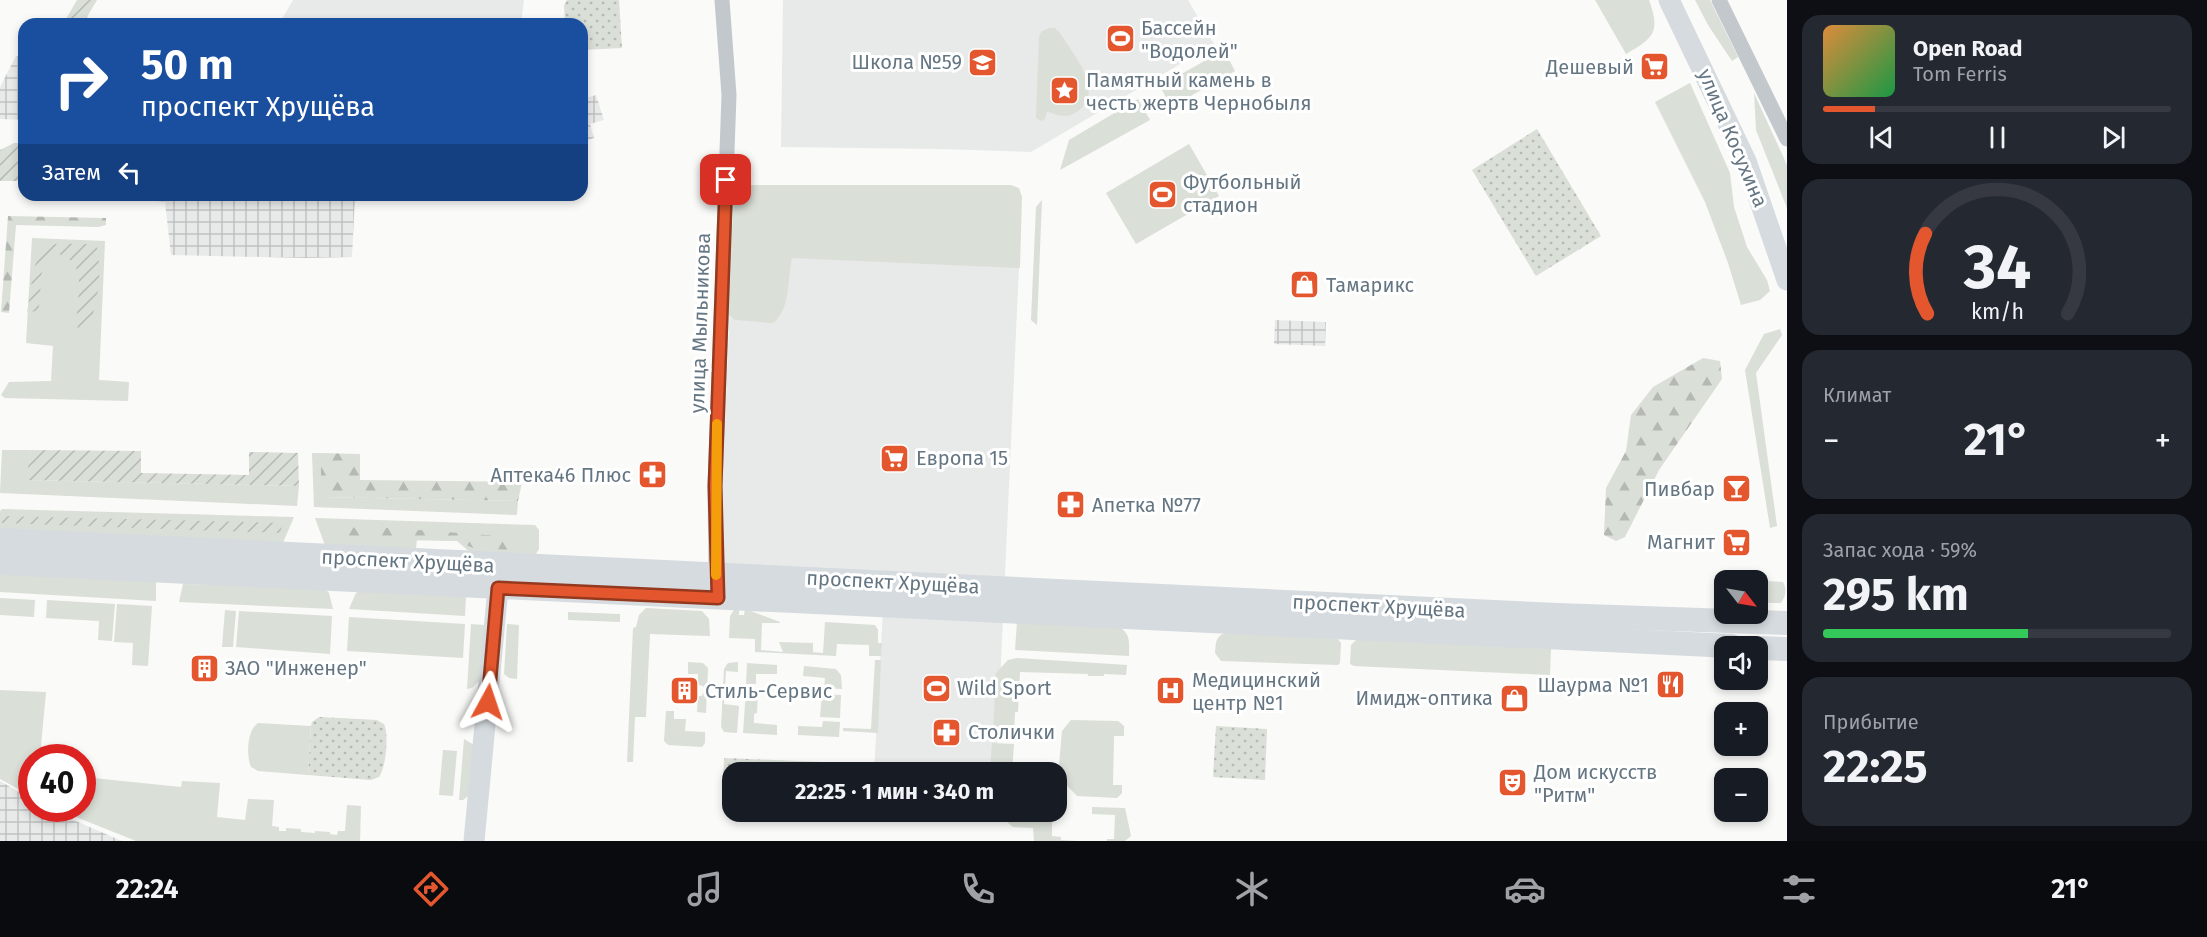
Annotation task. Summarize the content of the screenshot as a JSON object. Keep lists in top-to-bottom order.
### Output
{
  "streets": {
    "main road": ["улица Косухина", "проспект Хрущёва"],
    "street": ["улица Мыльникова"]
  },
  "crossings": [
    ["улица Мыльникова", "проспект Хрущёва"]
  ],
  "places": {
    "sports": ["Бассейн \"Водолей\"", "Футбольный стадион", "Wild Sport"],
    "school or university": ["Школа №59"],
    "supermarket": ["Дешевый", "Европа 15", "Магнит"],
    "place": ["Памятный камень в честь жертв Чернобыля"],
    "shop": ["Тамарикс", "Имидж-оптика"],
    "pharmacy": ["Аптека46 Плюс", "Апетка №77", "Столички"],
    "bar": ["Пивбар"],
    "building": ["ЗАО \"Инженер\"", "Стиль-Сервис"],
    "restaurant": ["Шаурма №1"],
    "hospital": ["Медицинский центр №1"],
    "theatre": ["Дом искусств \"Ритм\""]
  },
  "north": "bottom right",
  "page": {
    "turn": ["50 m", "проспект Хрущёва"],
    "song": ["Open Road", "Tom Ferris"],
    "then": "Затем",
    "tile": [
      "Климат",
      ["Запас хода · 59%", "295 km"],
      ["Прибытие", "22:25"]
    ],
    "heat": ["−", "21°", "+"],
    "map_buttons": ["+", "−"],
    "limit": "40",
    "trip": "22:25 · 1 мин · 340 m",
    "tabs": ["22:24", "21°"],
    "gauge": ["34", "km/h"]
  }
}
